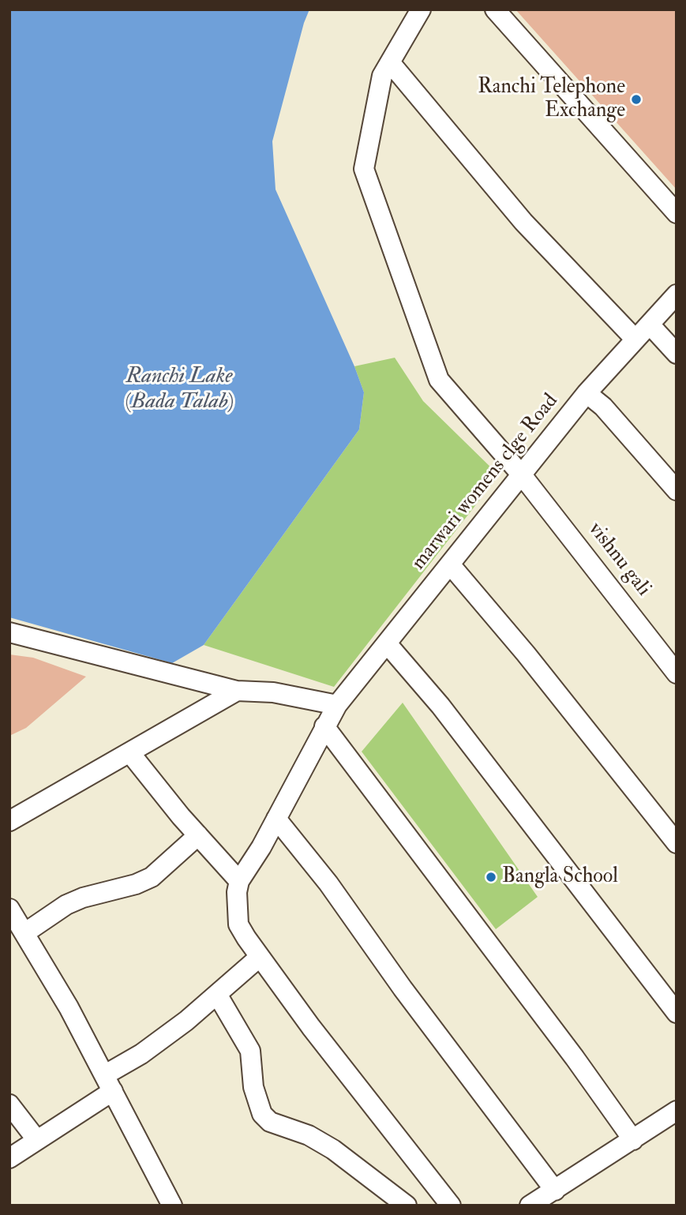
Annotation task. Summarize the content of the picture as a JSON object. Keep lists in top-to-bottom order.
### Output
{
  "streets": {
    "street": ["marwari womens clge Road", "vishnu gali"]
  },
  "crossings": [
    ["marwari womens clge Road", "vishnu gali"]
  ],
  "water": ["Ranchi Lake (Bada Talab)"],
  "places": ["Ranchi Telephone Exchange", "Bangla School"]
}
